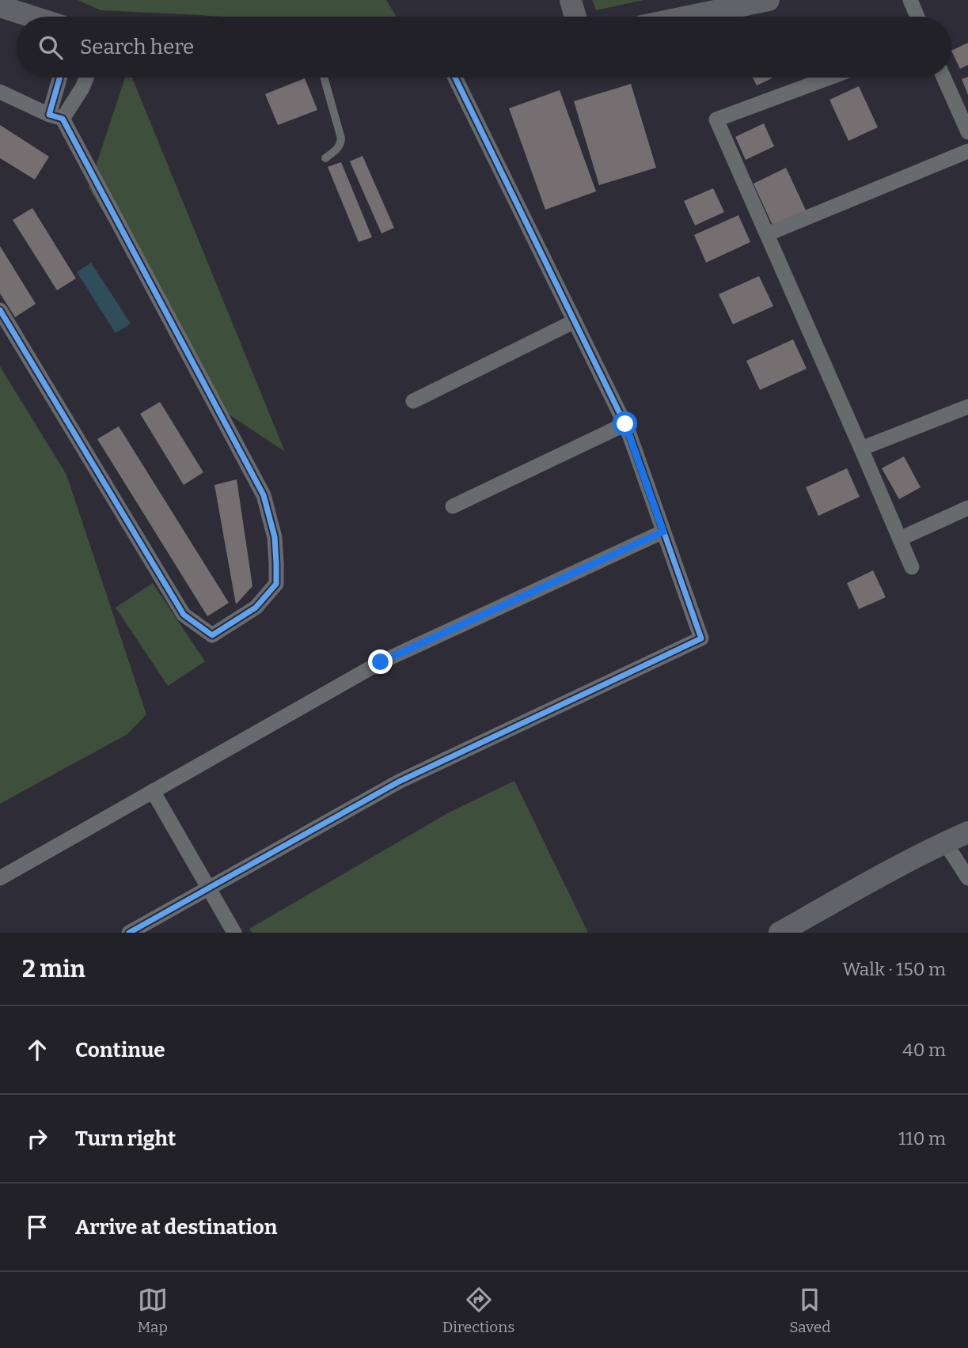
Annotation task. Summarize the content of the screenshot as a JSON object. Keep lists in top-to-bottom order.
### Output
{
  "page": {
    "search": "Search here",
    "heading": ["2 min", "Walk · 150 m"],
    "list": [
      ["Continue", "40 m"],
      ["Turn right", "110 m"],
      "Arrive at destination"
    ],
    "nav": ["Map", "Directions", "Saved"]
  }
}
